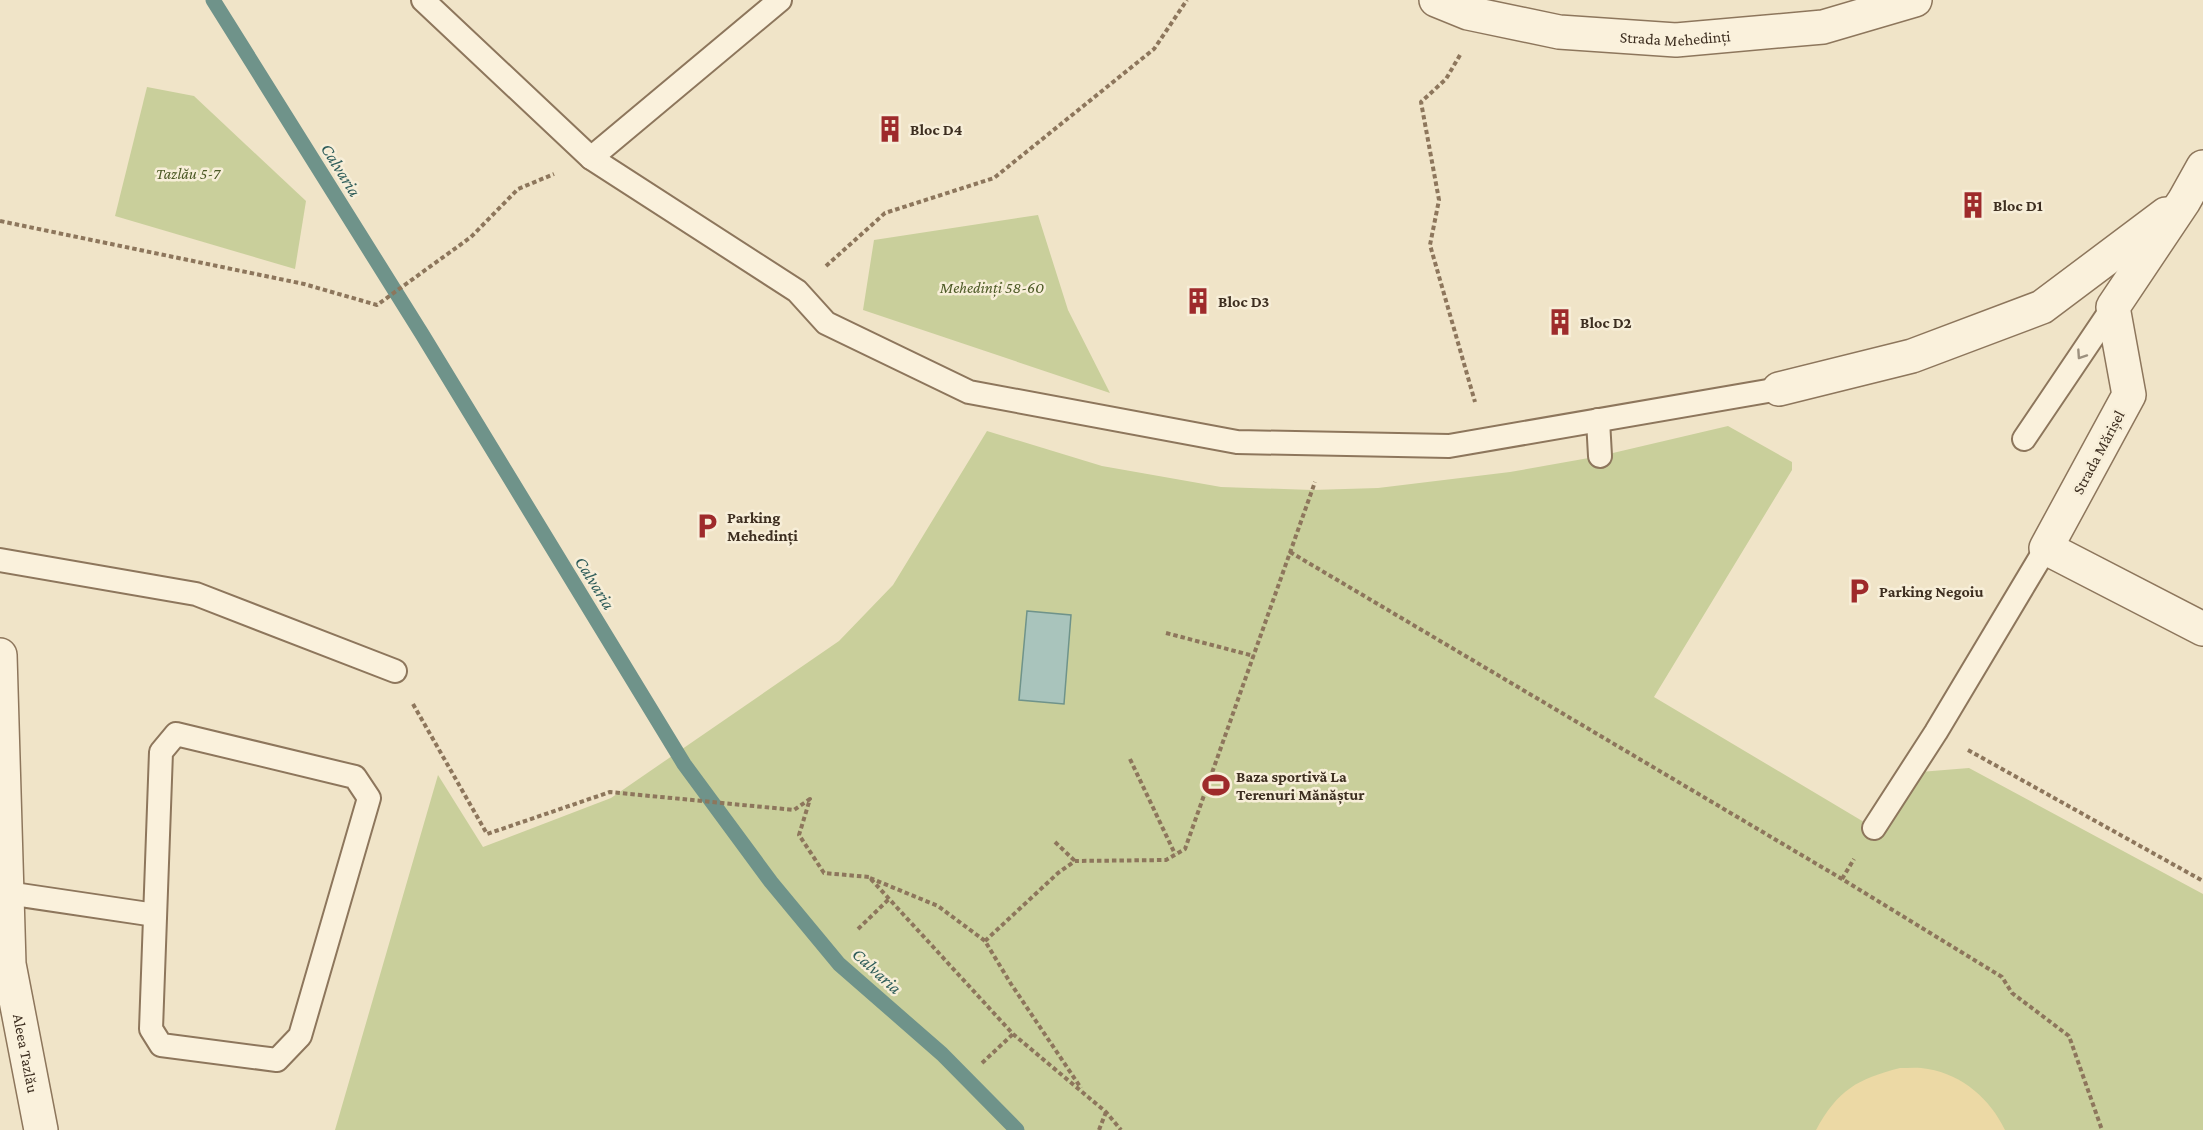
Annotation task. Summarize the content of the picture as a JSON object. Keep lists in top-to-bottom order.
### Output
{
  "streets": {
    "street": ["Strada Mehedinți", "Strada Mărișel", "Aleea Tazlău"]
  },
  "water": ["Calvaria"],
  "parks": ["Tazlău 5-7", "Mehedinți 58-60"],
  "places": {
    "building": [
      "Bloc D4",
      "Bloc D1",
      "Bloc D3",
      "Bloc D2"
    ],
    "parking": ["Parking Mehedinți", "Parking Negoiu"],
    "sports": ["Baza sportivă La Terenuri Mănăștur"]
  }
}
